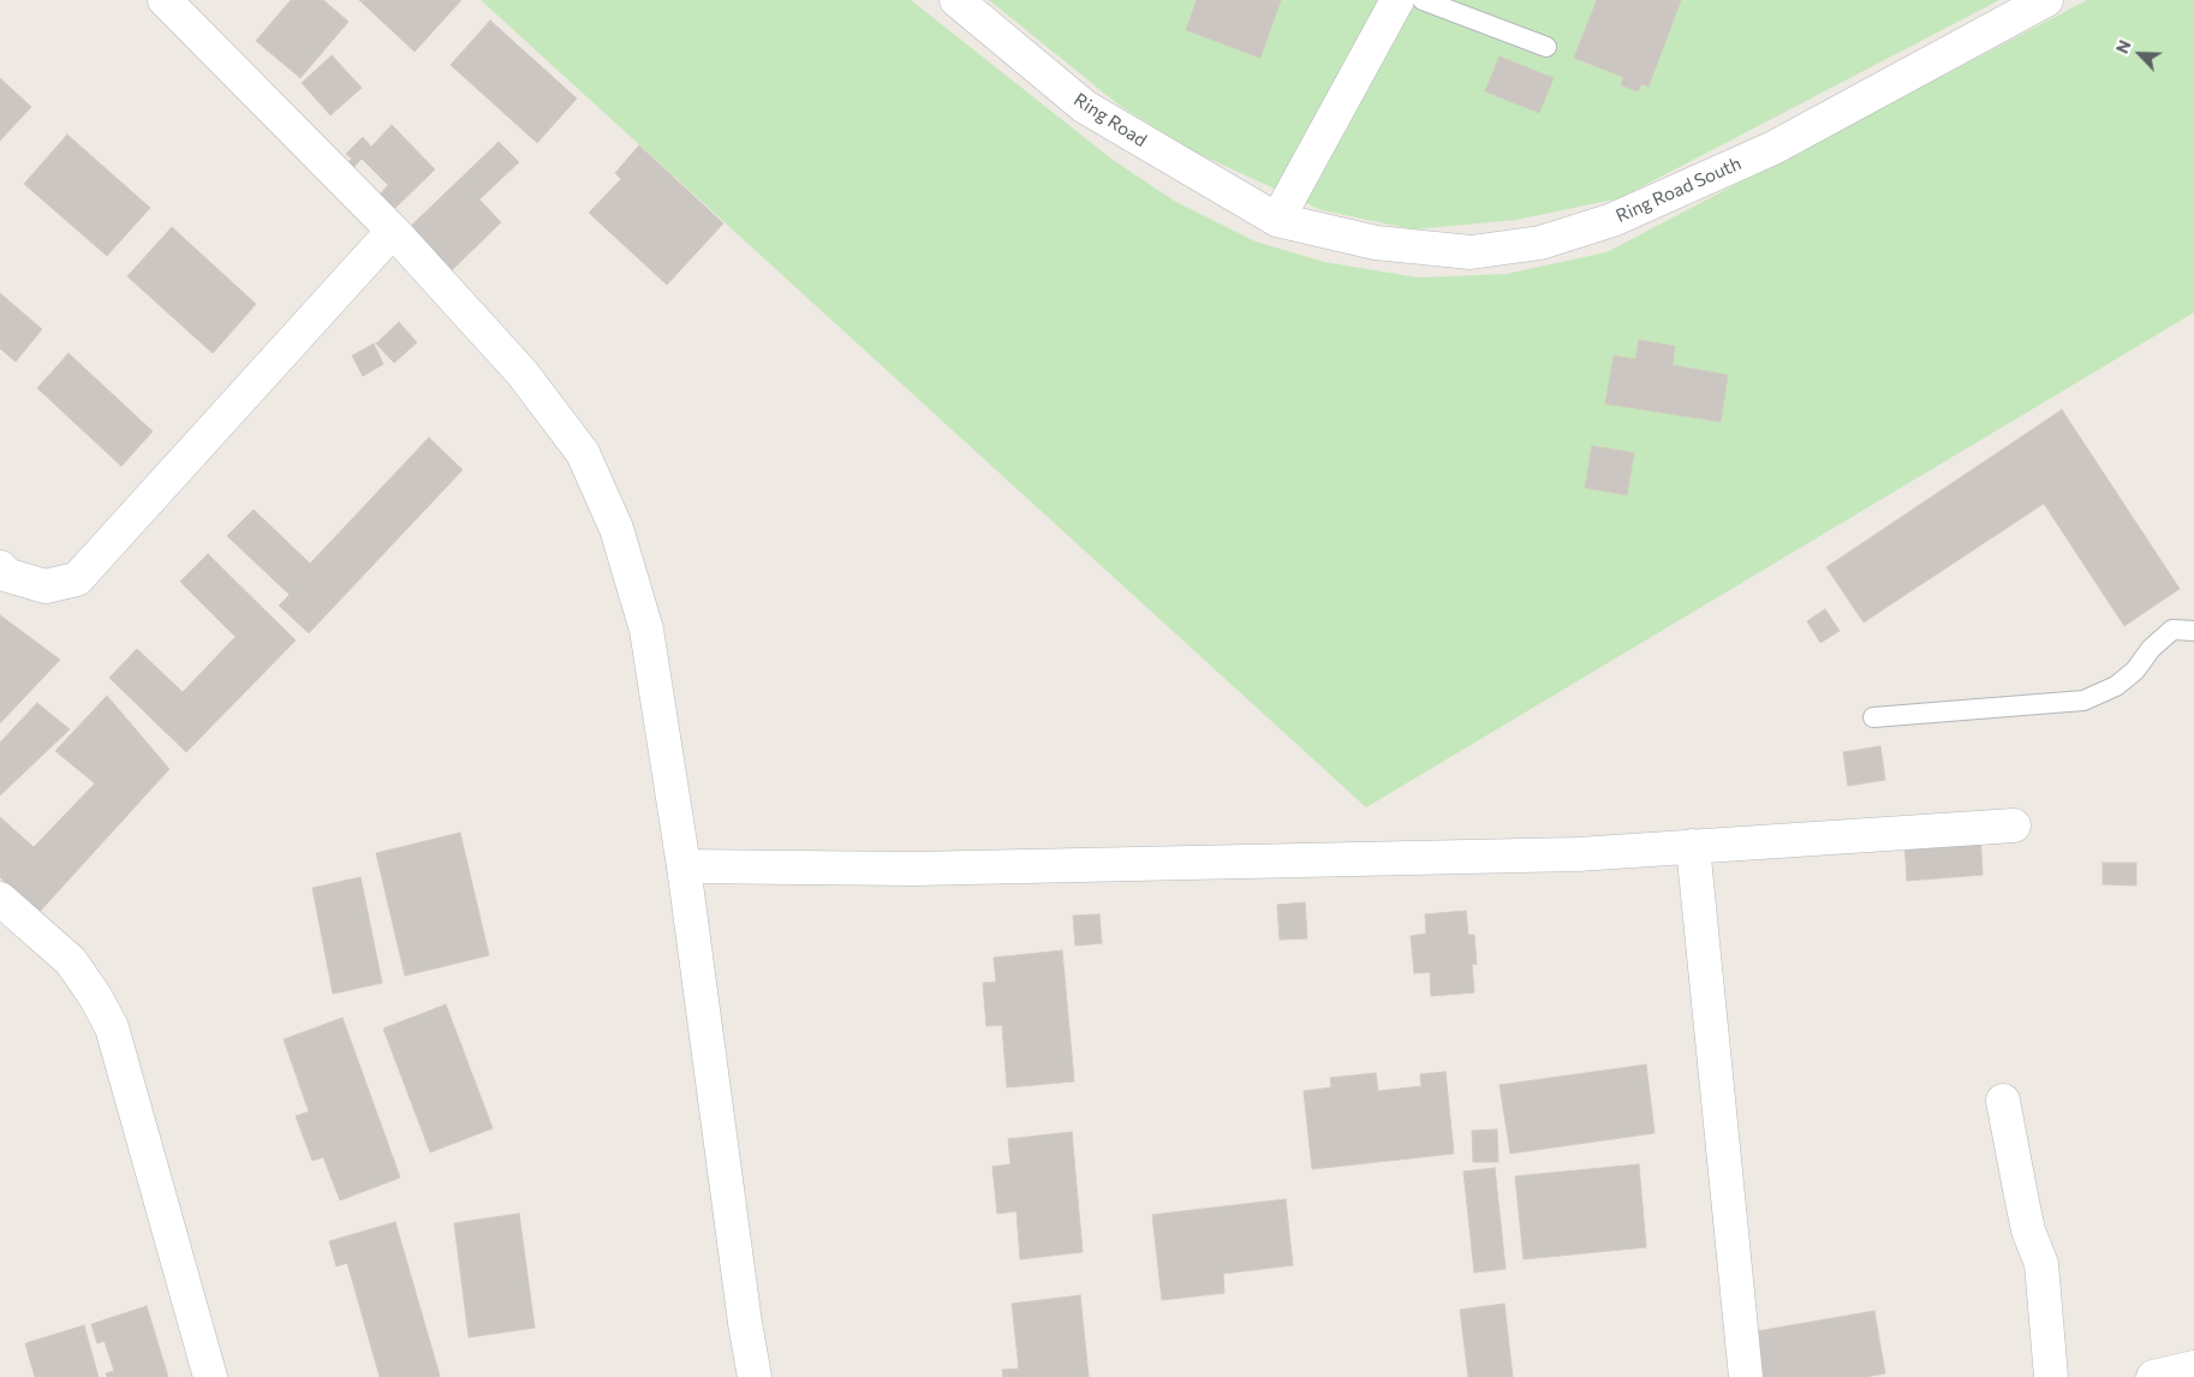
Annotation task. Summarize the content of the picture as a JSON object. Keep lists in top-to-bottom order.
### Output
{
  "streets": {
    "street": ["Ring Road", "Ring Road South"]
  },
  "crossings": [
    ["Ring Road", "Ring Road South"]
  ],
  "north": "top left"
}
